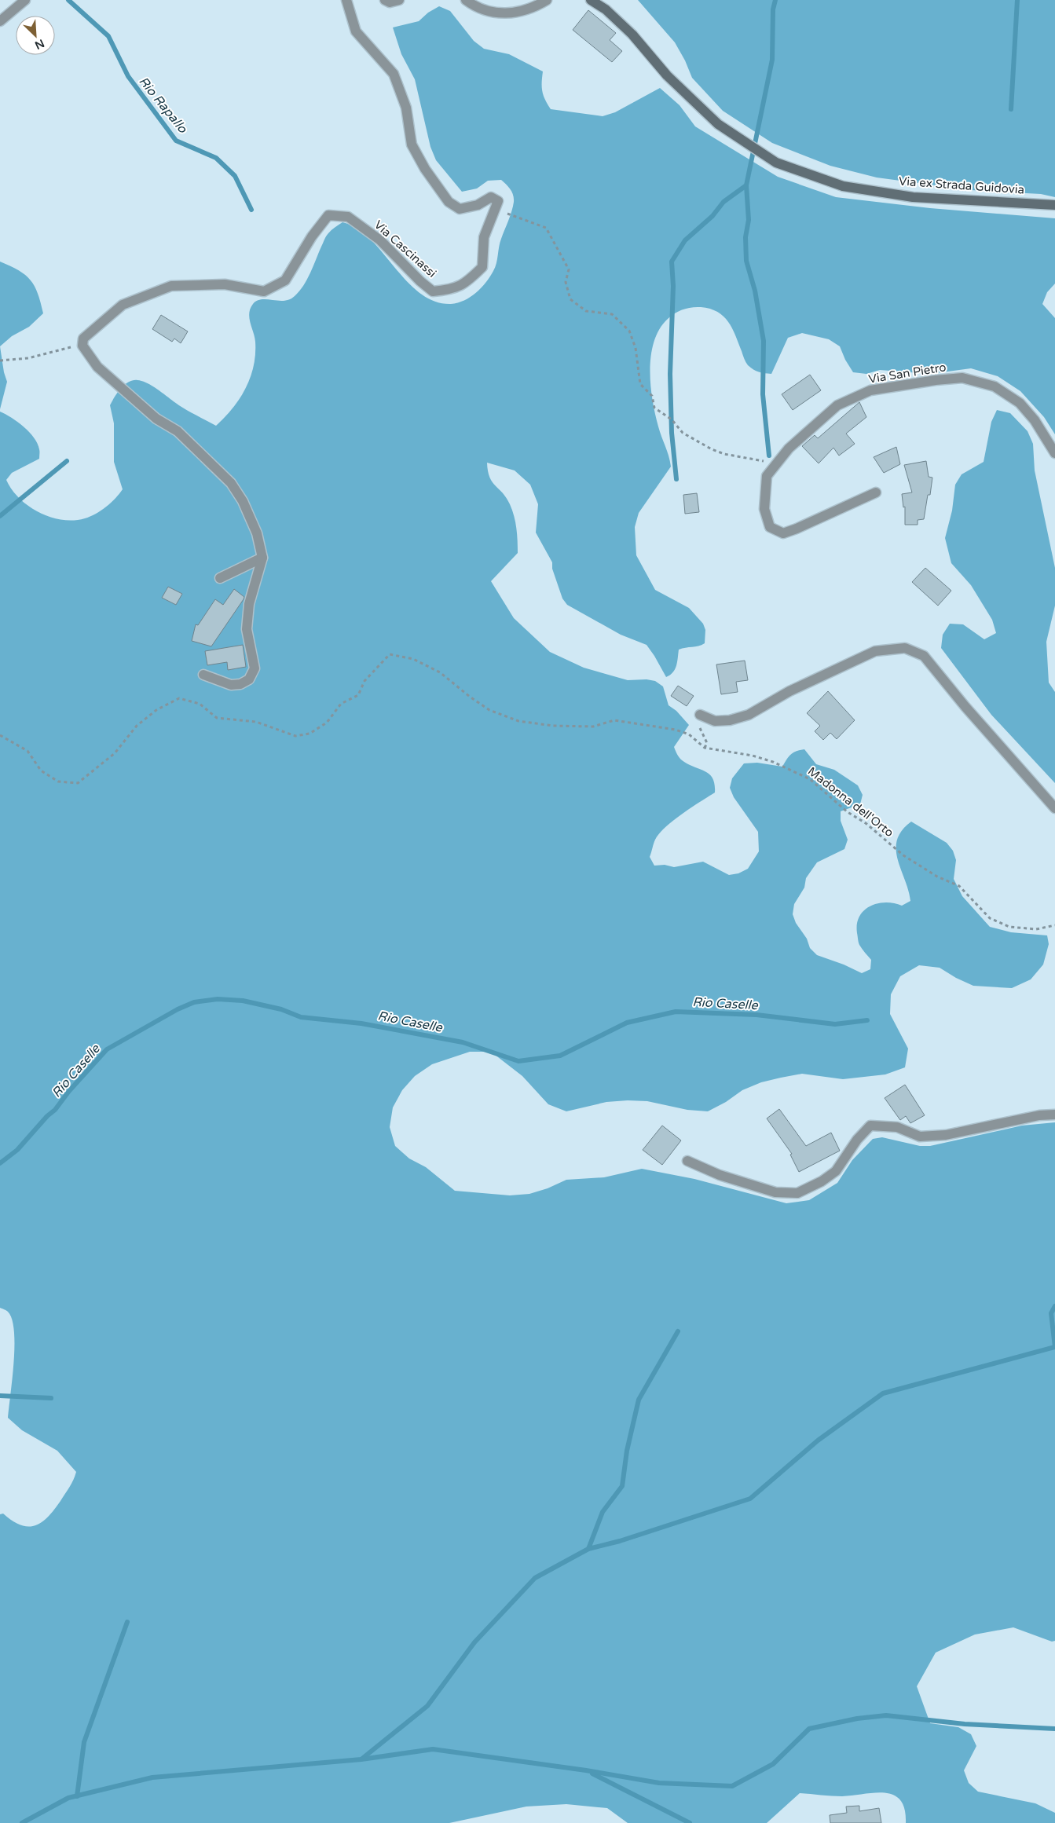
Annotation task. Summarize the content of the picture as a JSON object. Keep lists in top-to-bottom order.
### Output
{
  "streets": {
    "street": ["Via ex Strada Guidovia", "Via Cascinassi", "Via San Pietro"],
    "path": ["Madonna dell'Orto"]
  },
  "water": ["Rio Rapallo", "Rio Caselle"],
  "north": "bottom right"
}
